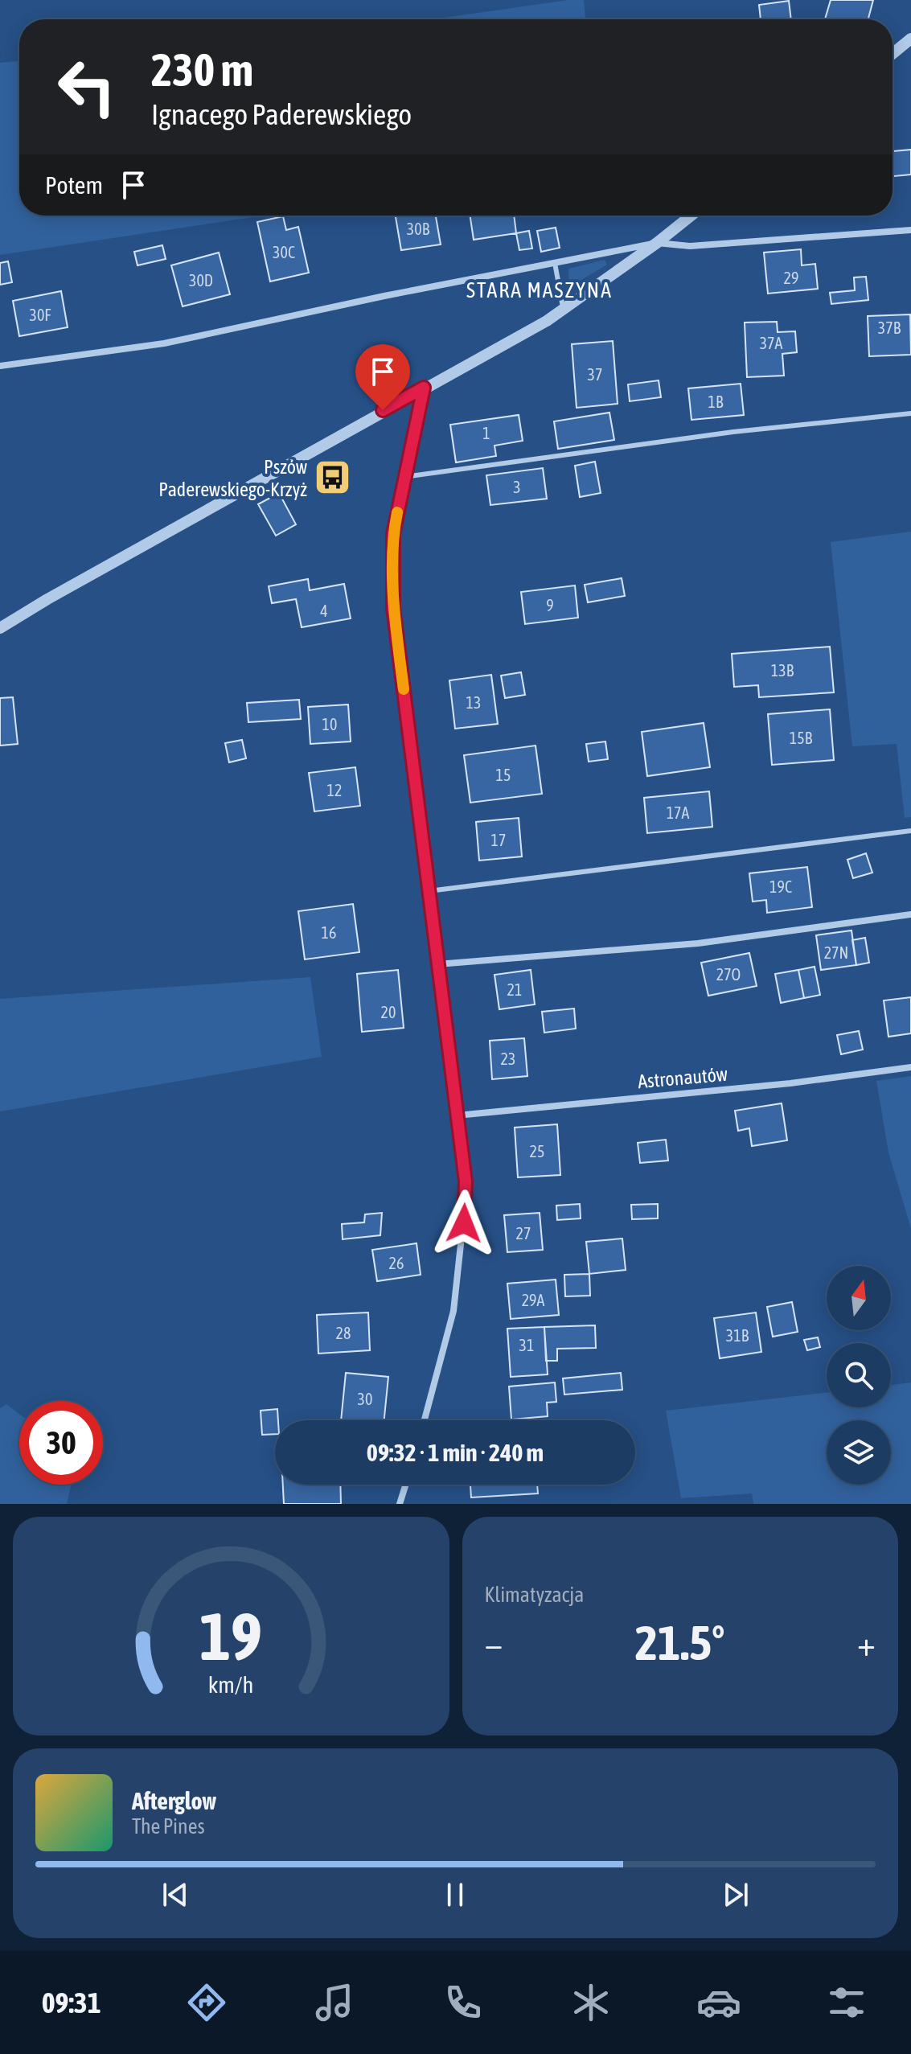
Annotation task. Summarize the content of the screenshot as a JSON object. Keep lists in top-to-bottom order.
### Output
{
  "streets": {
    "street": ["Astronautów"]
  },
  "districts": ["STARA MASZYNA"],
  "places": {
    "bus stop": ["Pszów Paderewskiego-Krzyż"]
  },
  "house_numbers": [
    "30B",
    "30C",
    "29",
    "30D",
    "30F",
    "37B",
    "37A",
    "37",
    "1B",
    "1",
    "3",
    "9",
    "4",
    "13B",
    "13",
    "10",
    "15B",
    "15",
    "12",
    "17A",
    "17",
    "19C",
    "16",
    "27N",
    "27O",
    "21",
    "20",
    "23",
    "25",
    "27",
    "26",
    "29A",
    "28",
    "31B",
    "31",
    "30"
  ],
  "north": "top",
  "page": {
    "turn": ["230 m", "Ignacego Paderewskiego"],
    "then": "Potem",
    "limit": "30",
    "trip": "09:32 · 1 min · 240 m",
    "tile": "Klimatyzacja",
    "heat": ["−", "21.5°", "+"],
    "song": ["Afterglow", "The Pines"],
    "tabs": "09:31",
    "gauge": ["19", "km/h"]
  }
}
